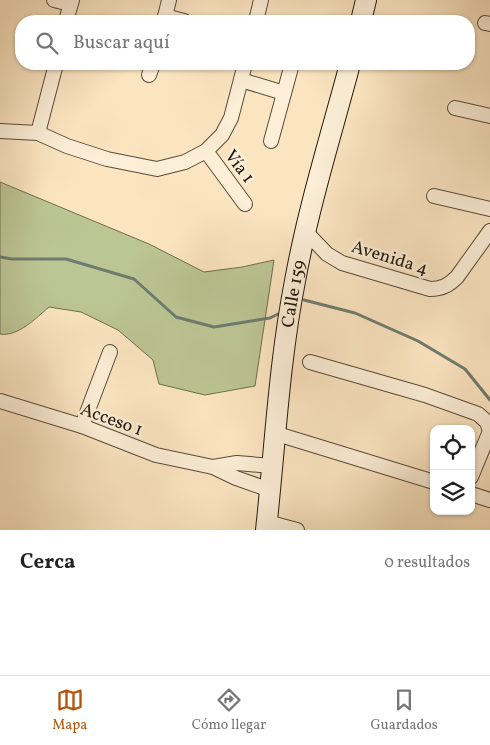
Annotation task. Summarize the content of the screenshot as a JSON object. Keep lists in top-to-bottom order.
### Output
{
  "streets": {
    "street": [
      "Vía 1",
      "Avenida 4",
      "Calle 159",
      "Acceso 1"
    ]
  },
  "crossings": [
    ["Avenida 4", "Calle 159"],
    ["Calle 159", "Acceso 1"]
  ],
  "page": {
    "search": "Buscar aquí",
    "heading": ["Cerca", "0 resultados"],
    "nav": ["Mapa", "Cómo llegar", "Guardados"]
  }
}
